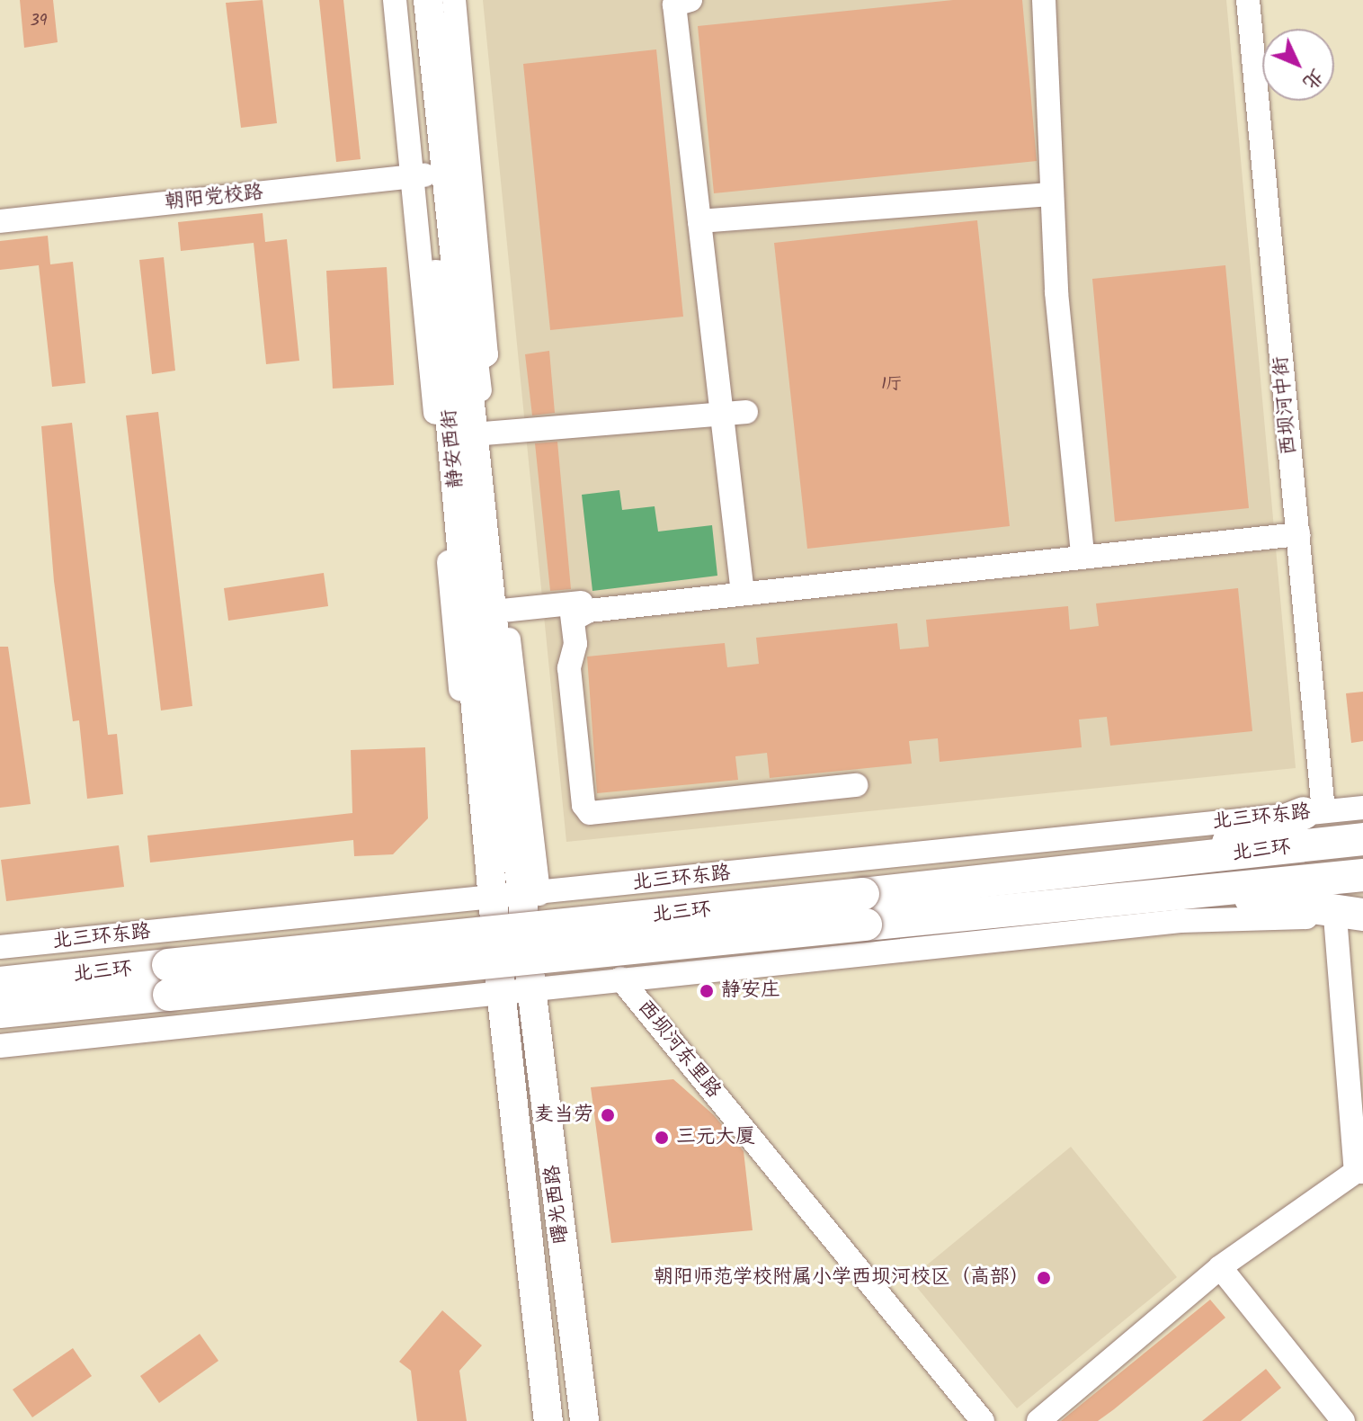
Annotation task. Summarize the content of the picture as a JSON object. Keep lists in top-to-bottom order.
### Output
{
  "streets": {
    "highway": ["北三环"],
    "main road": ["静安西街", "曙光西路"],
    "street": [
      "朝阳党校路",
      "西坝河中街",
      "北三环东路",
      "西坝河东里路"
    ]
  },
  "crossings": [
    ["朝阳党校路", "静安西街"],
    ["西坝河中街", "北三环东路"],
    ["静安西街", "北三环东路"],
    ["静安西街", "曙光西路"],
    ["北三环东路", "曙光西路"]
  ],
  "places": [
    "静安庄",
    "麦当劳",
    "三元大厦",
    "朝阳师范学校附属小学西坝河校区（高部）"
  ],
  "house_numbers": ["39", "1厅"],
  "north": "bottom right"
}
